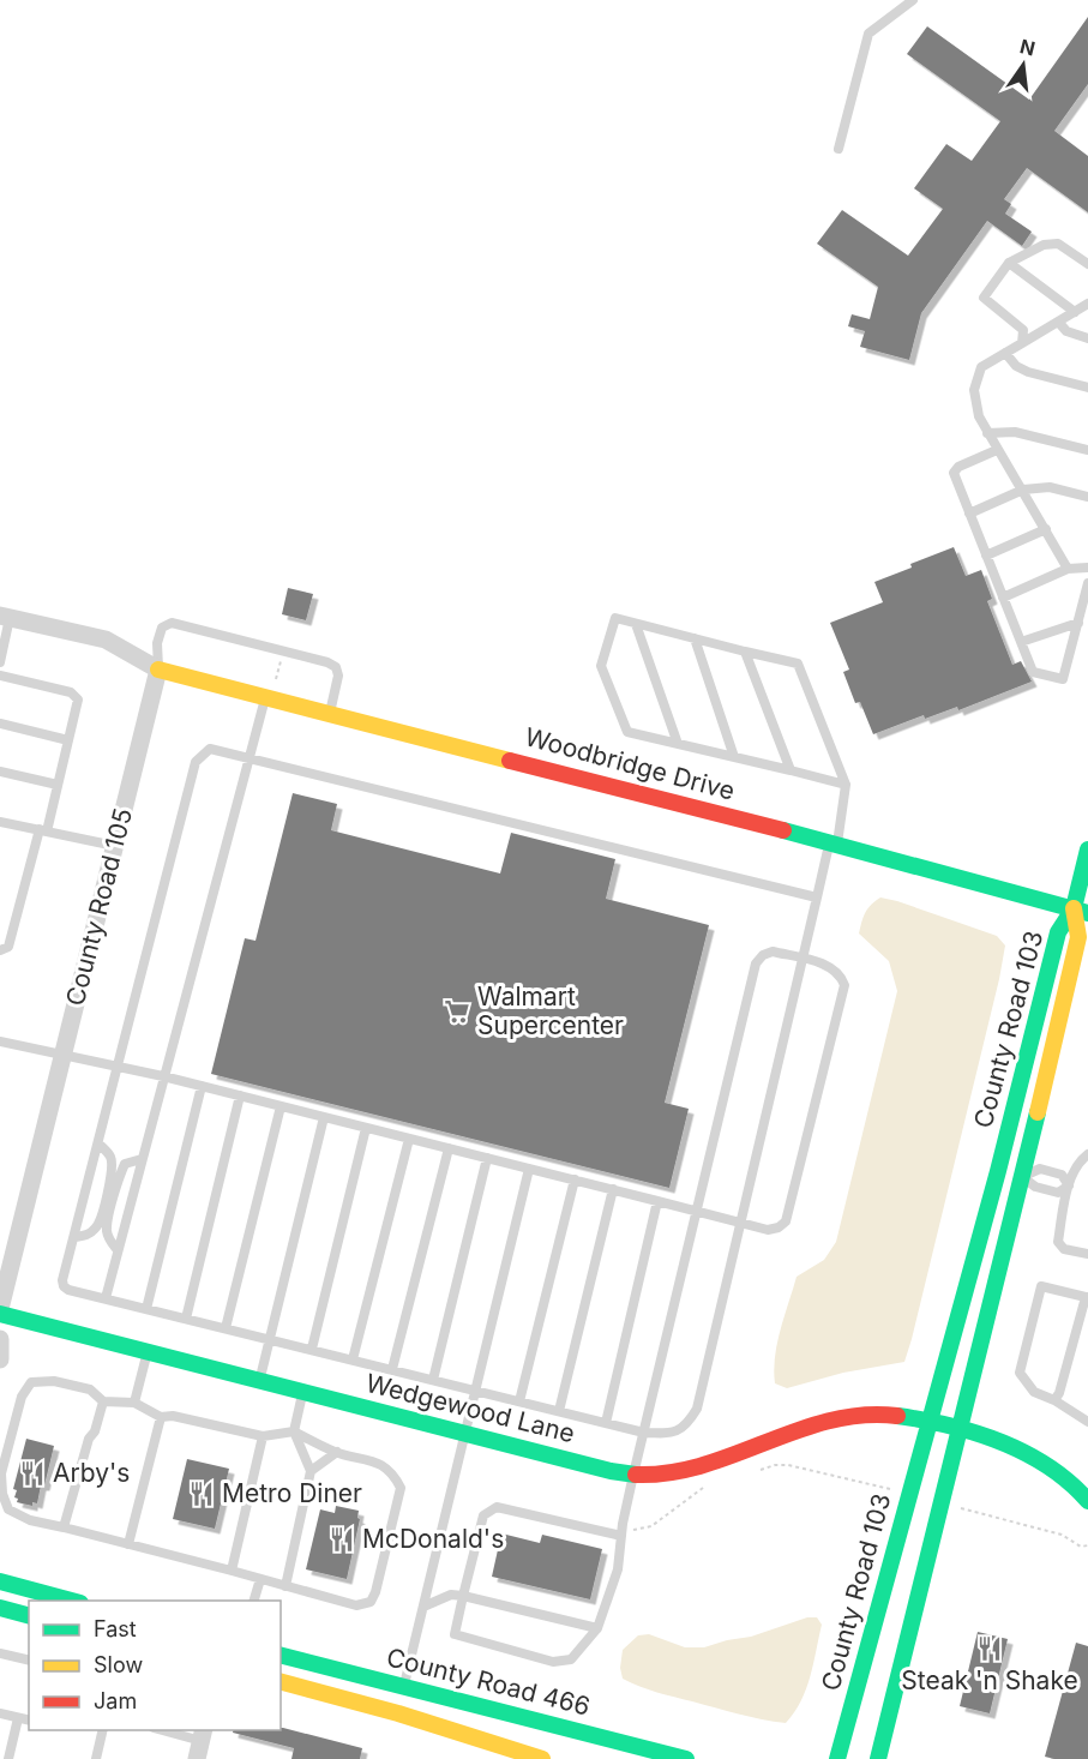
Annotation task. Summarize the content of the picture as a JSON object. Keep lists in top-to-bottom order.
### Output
{
  "streets": {
    "street": [
      "Woodbridge Drive",
      "County Road 105",
      "County Road 103",
      "Wedgewood Lane",
      "County Road 466"
    ]
  },
  "crossings": [
    ["Woodbridge Drive", "County Road 105"],
    ["Woodbridge Drive", "County Road 103"],
    ["County Road 105", "Wedgewood Lane"],
    ["County Road 103", "Wedgewood Lane"]
  ],
  "places": {
    "supermarket": ["Walmart Supercenter"],
    "restaurant": [
      "Arby's",
      "Metro Diner",
      "McDonald's",
      "Steak 'n Shake"
    ]
  },
  "legend": ["Fast", "Slow", "Jam"],
  "north": "top"
}
